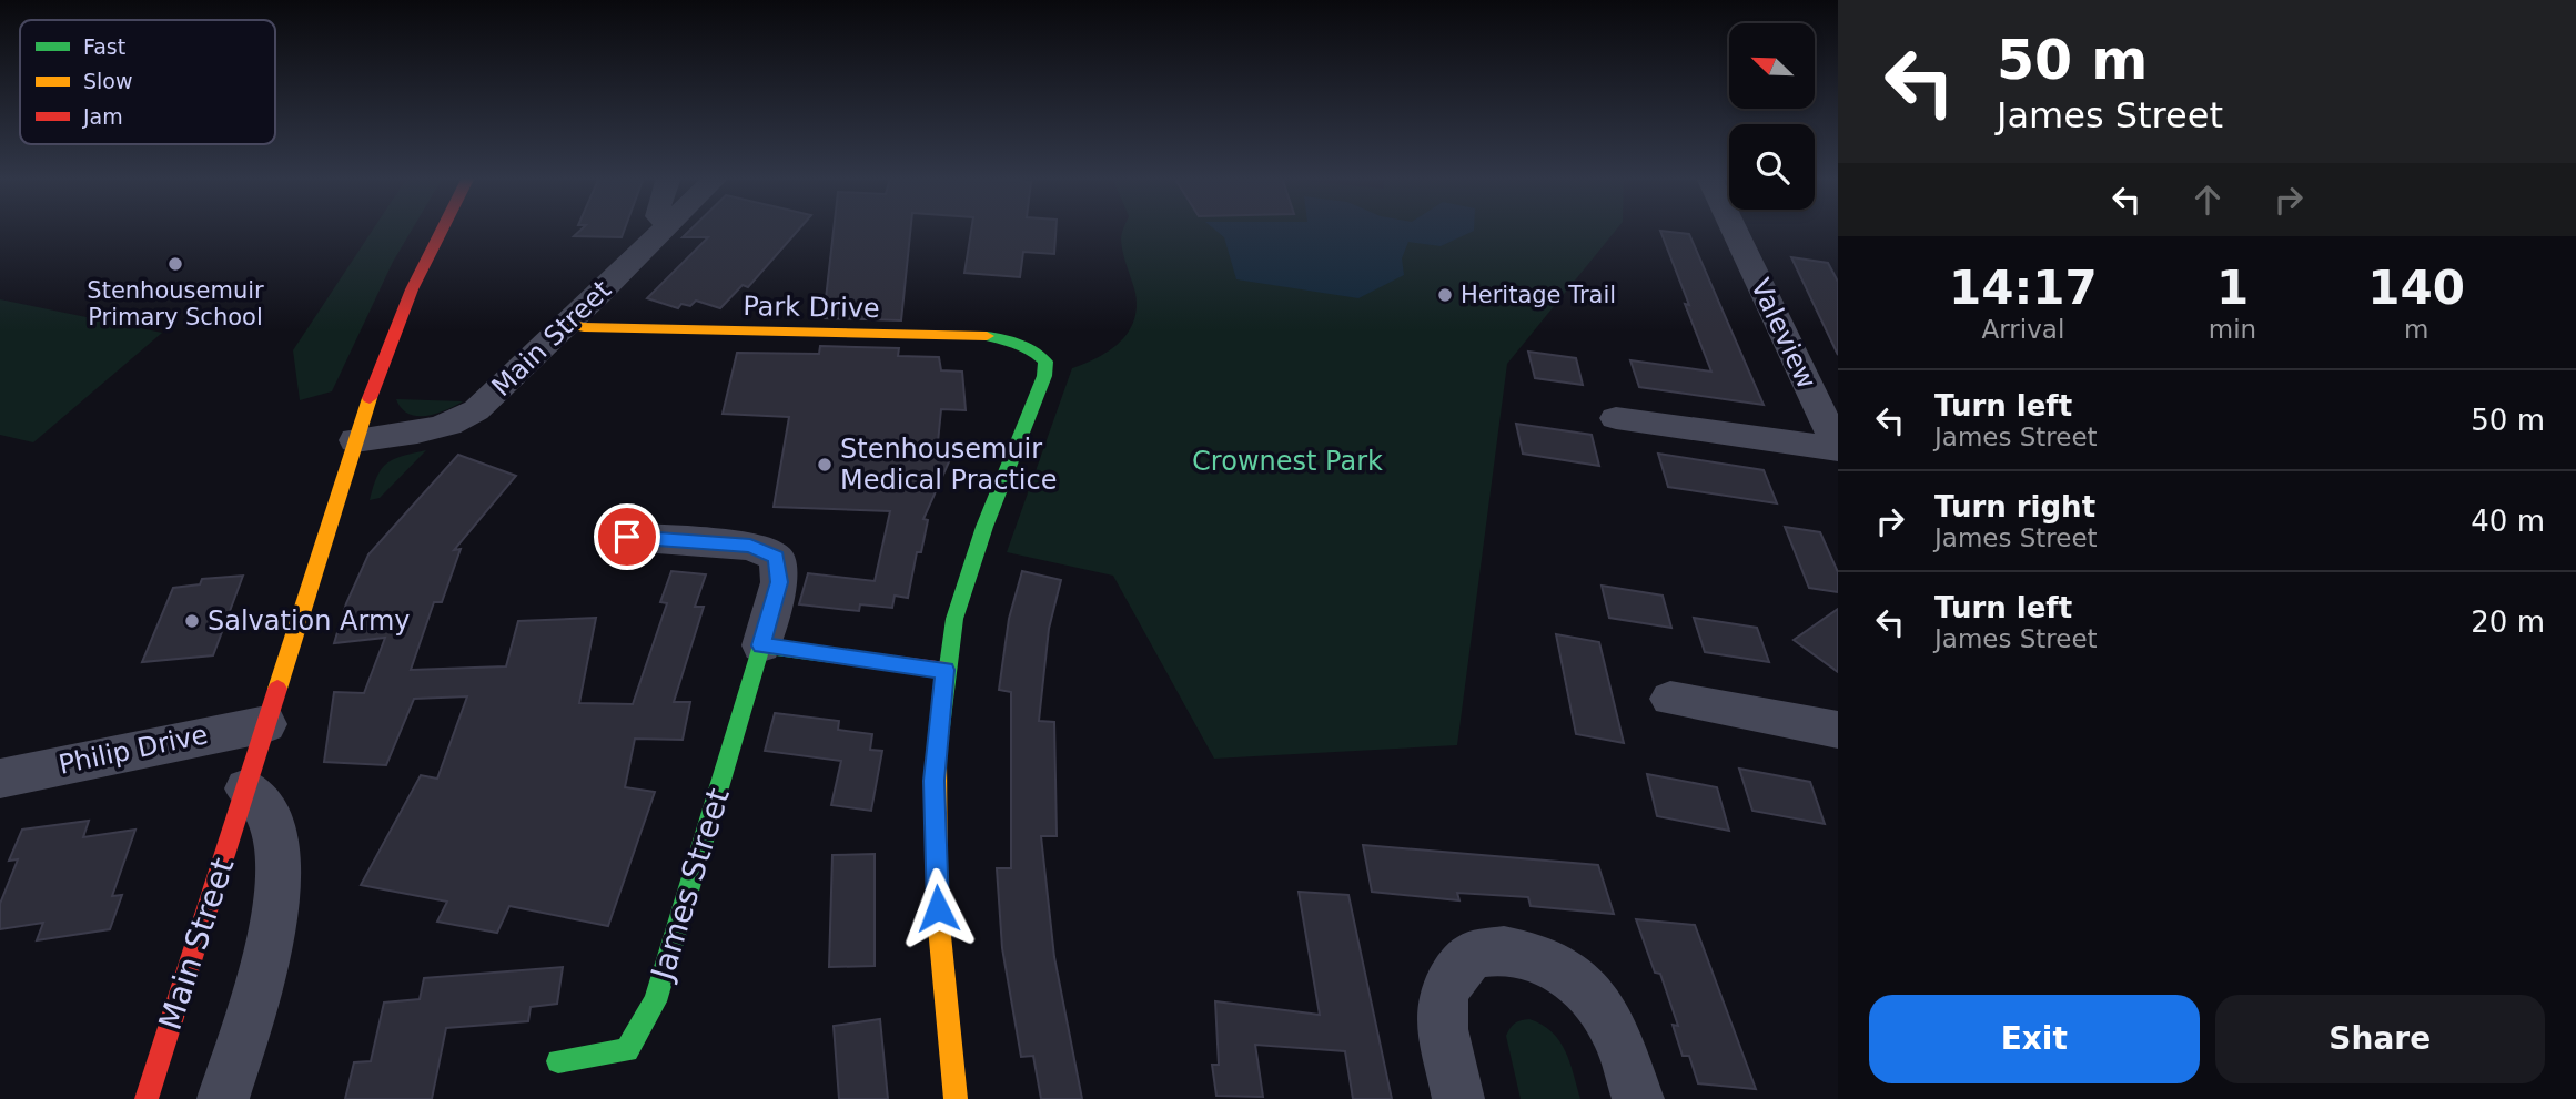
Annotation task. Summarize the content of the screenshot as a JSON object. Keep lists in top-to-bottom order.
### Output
{
  "streets": {
    "street": [
      "Park Drive",
      "Valeview",
      "Main Street",
      "Philip Drive",
      "James Street"
    ]
  },
  "crossings": [
    ["Park Drive", "Main Street"],
    ["Main Street", "Philip Drive"]
  ],
  "parks": ["Crownest Park"],
  "places": [
    "Stenhousemuir Primary School",
    "Heritage Trail",
    "Stenhousemuir Medical Practice",
    "Salvation Army"
  ],
  "legend": ["Fast", "Slow", "Jam"],
  "north": "top left",
  "page": {
    "turn": ["50 m", "James Street"],
    "eta": [
      "14:17",
      "Arrival",
      "1",
      "min",
      "140",
      "m"
    ],
    "list": [
      {
        "name": "Turn left",
        "note": "James Street",
        "value": "50 m"
      },
      {
        "name": "Turn right",
        "note": "James Street",
        "value": "40 m"
      },
      {
        "name": "Turn left",
        "note": "James Street",
        "value": "20 m"
      }
    ],
    "buttons": ["Exit", "Share"]
  }
}
